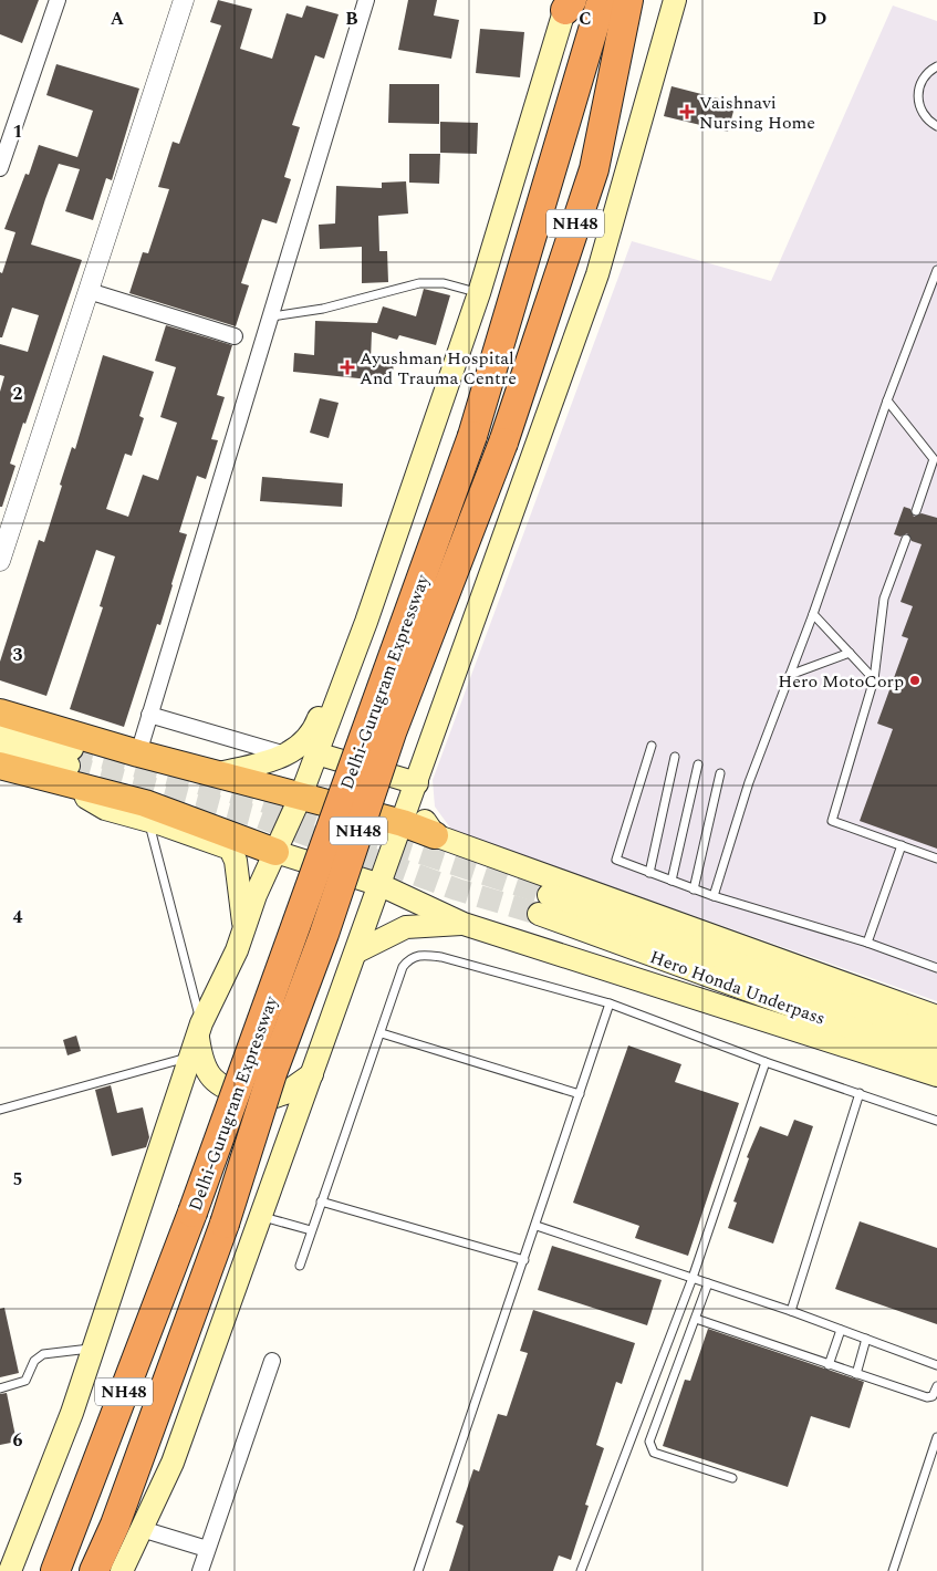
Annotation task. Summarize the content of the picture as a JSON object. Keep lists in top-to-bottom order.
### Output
{
  "streets": {
    "highway": ["NH48", "Delhi-Gurugram Expressway"],
    "main road": ["Hero Honda Underpass"]
  },
  "places": {
    "health": ["Vaishnavi Nursing Home", "Ayushman Hospital And Trauma Centre"],
    "other": ["Hero MotoCorp"]
  },
  "grid": {
    "columns": [
      "A",
      "B",
      "C",
      "D"
    ],
    "rows": [
      "1",
      "2",
      "3",
      "4",
      "5",
      "6"
    ]
  }
}
